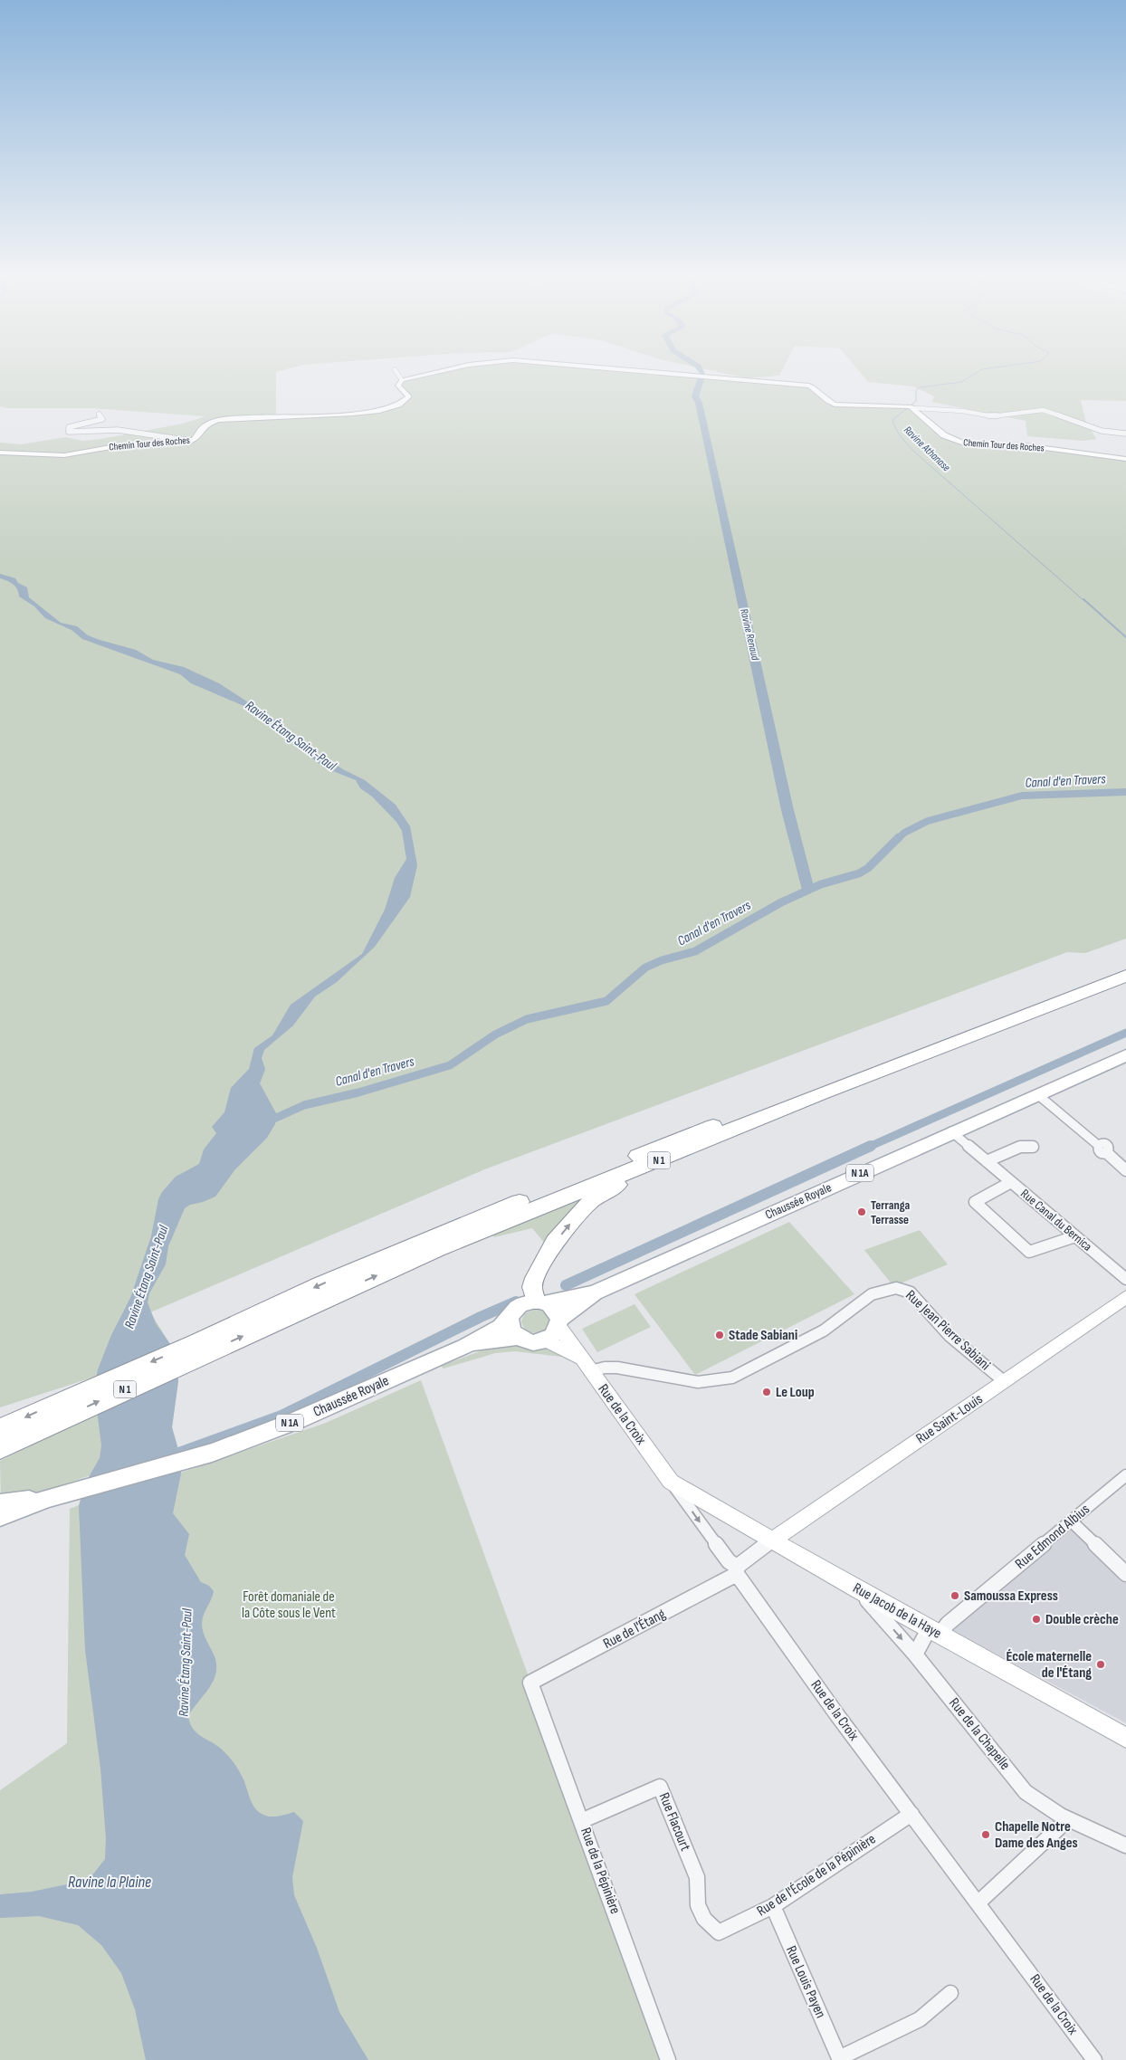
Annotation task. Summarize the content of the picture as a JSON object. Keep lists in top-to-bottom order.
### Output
{
  "streets": {
    "highway": ["N 1"],
    "main road": ["N 1A", "Chaussée Royale"],
    "street": [
      "Chemin Tour des Roches",
      "Rue Canal du Bernica",
      "Rue Jean Pierre Sabiani",
      "Rue de la Croix",
      "Rue Saint-Louis",
      "Rue Edmond Albius",
      "Rue Jacob de la Haye",
      "Rue de l'Étang",
      "Rue de la Chapelle",
      "Rue Flacourt",
      "Rue de la Pépinière",
      "Rue de l'École de la Pépinière",
      "Rue Louis Payen"
    ]
  },
  "crossings": [
    ["N 1A", "Chaussée Royale"],
    ["Chaussée Royale", "Rue Canal du Bernica"],
    ["Chaussée Royale", "Rue de la Croix"],
    ["Rue Jean Pierre Sabiani", "Rue de la Croix"],
    ["Rue Jean Pierre Sabiani", "Rue Saint-Louis"],
    ["Rue de la Croix", "Rue Jacob de la Haye"],
    ["Rue de la Croix", "Rue de l'Étang"],
    ["Rue de la Croix", "Rue de l'École de la Pépinière"],
    ["Rue Saint-Louis", "Rue Jacob de la Haye"],
    ["Rue Saint-Louis", "Rue de l'Étang"],
    ["Rue Edmond Albius", "Rue Jacob de la Haye"],
    ["Rue Edmond Albius", "Rue de la Chapelle"],
    ["Rue Jacob de la Haye", "Rue de l'Étang"],
    ["Rue Jacob de la Haye", "Rue de la Chapelle"],
    ["Rue de l'Étang", "Rue de la Pépinière"],
    ["Rue Flacourt", "Rue de la Pépinière"],
    ["Rue Flacourt", "Rue de l'École de la Pépinière"],
    ["Rue de l'École de la Pépinière", "Rue Louis Payen"]
  ],
  "water": [
    "Ravine Athanase",
    "Ravine Renaud",
    "Ravine Étang Saint-Paul",
    "Canal d'en Travers",
    "Ravine la Plaine"
  ],
  "parks": ["Forêt domaniale de la Côte sous le Vent"],
  "places": [
    "Terranga Terrasse",
    "Stade Sabiani",
    "Le Loup",
    "Samoussa Express",
    "Double crèche",
    "École maternelle de l'Étang",
    "Chapelle Notre Dame des Anges"
  ]
}
